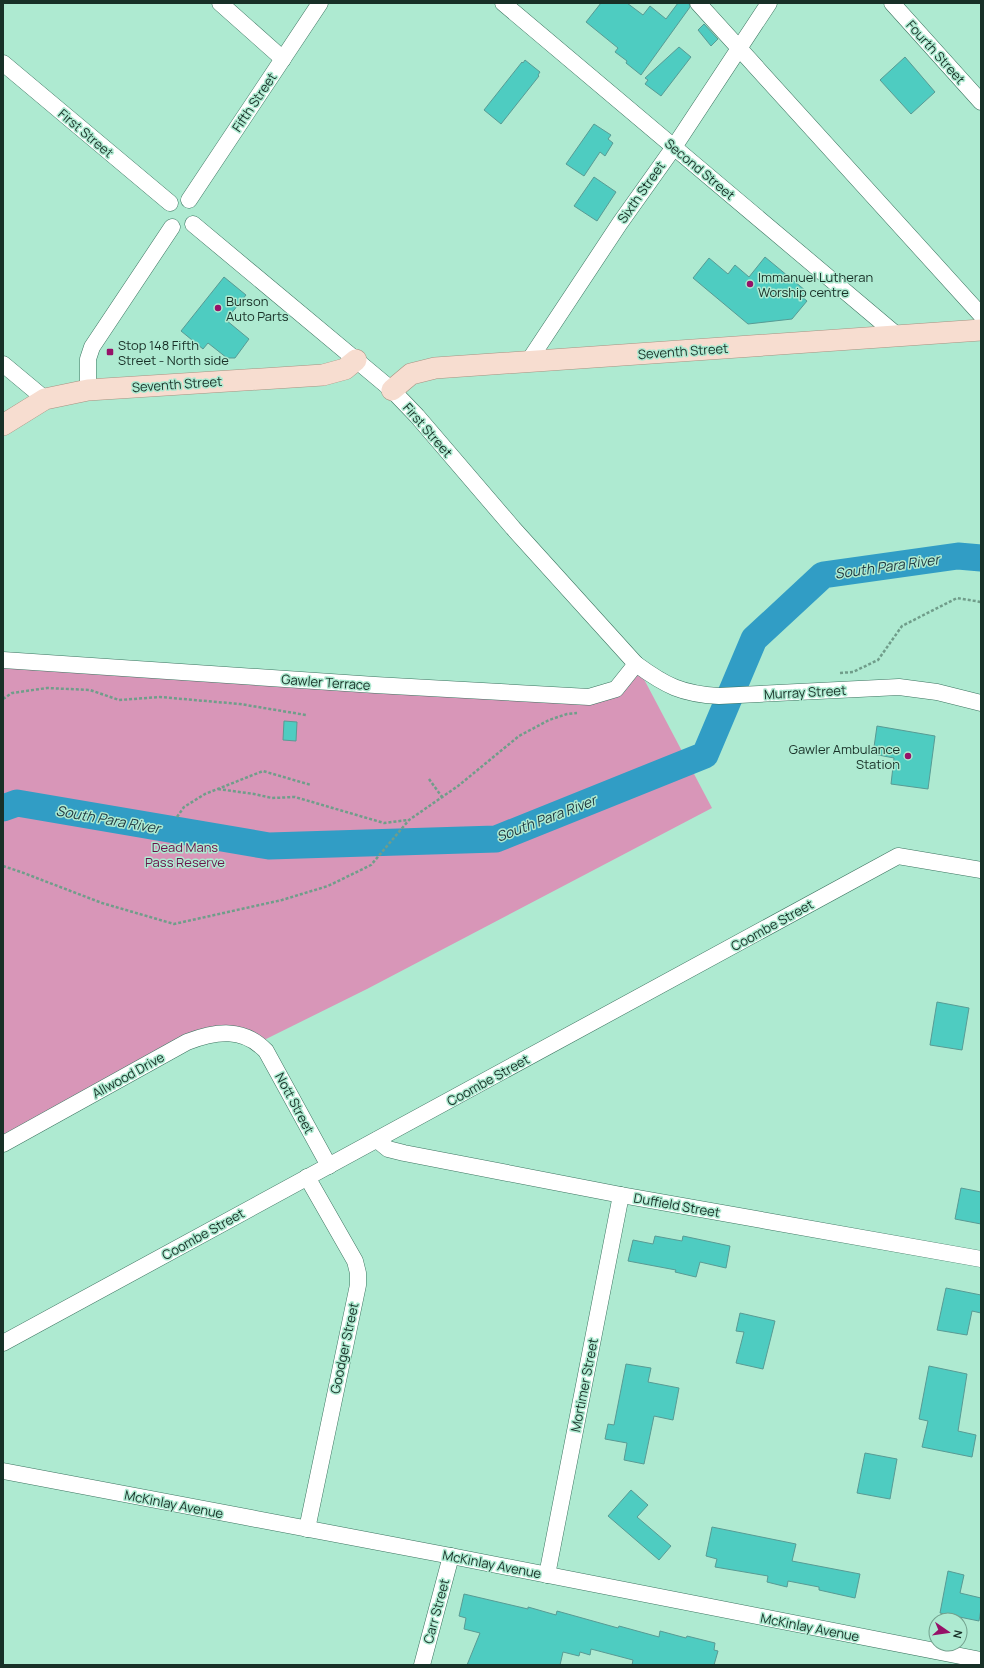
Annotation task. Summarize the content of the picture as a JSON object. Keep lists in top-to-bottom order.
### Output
{
  "streets": {
    "main road": ["Seventh Street"],
    "street": [
      "Fourth Street",
      "Fifth Street",
      "First Street",
      "Second Street",
      "Sixth Street",
      "Gawler Terrace",
      "Murray Street",
      "Coombe Street",
      "Allwood Drive",
      "Nott Street",
      "Duffield Street",
      "Goodger Street",
      "Mortimer Street",
      "McKinlay Avenue",
      "Carr Street"
    ]
  },
  "crossings": [
    ["Fifth Street", "First Street"],
    ["First Street", "Seventh Street"],
    ["First Street", "Gawler Terrace"],
    ["First Street", "Murray Street"],
    ["Second Street", "Sixth Street"],
    ["Second Street", "Seventh Street"],
    ["Sixth Street", "Seventh Street"],
    ["Gawler Terrace", "Murray Street"],
    ["Coombe Street", "Nott Street"],
    ["Coombe Street", "Duffield Street"],
    ["Coombe Street", "Goodger Street"],
    ["Allwood Drive", "Nott Street"],
    ["Duffield Street", "Mortimer Street"],
    ["Goodger Street", "McKinlay Avenue"],
    ["Mortimer Street", "McKinlay Avenue"],
    ["McKinlay Avenue", "Carr Street"]
  ],
  "water": ["South Para River"],
  "parks": ["Dead Mans Pass Reserve"],
  "places": {
    "other": ["Immanuel Lutheran Worship centre", "Burson Auto Parts", "Gawler Ambulance Station"],
    "transit": ["Stop 148 Fifth Street - North side"]
  },
  "north": "right"
}
